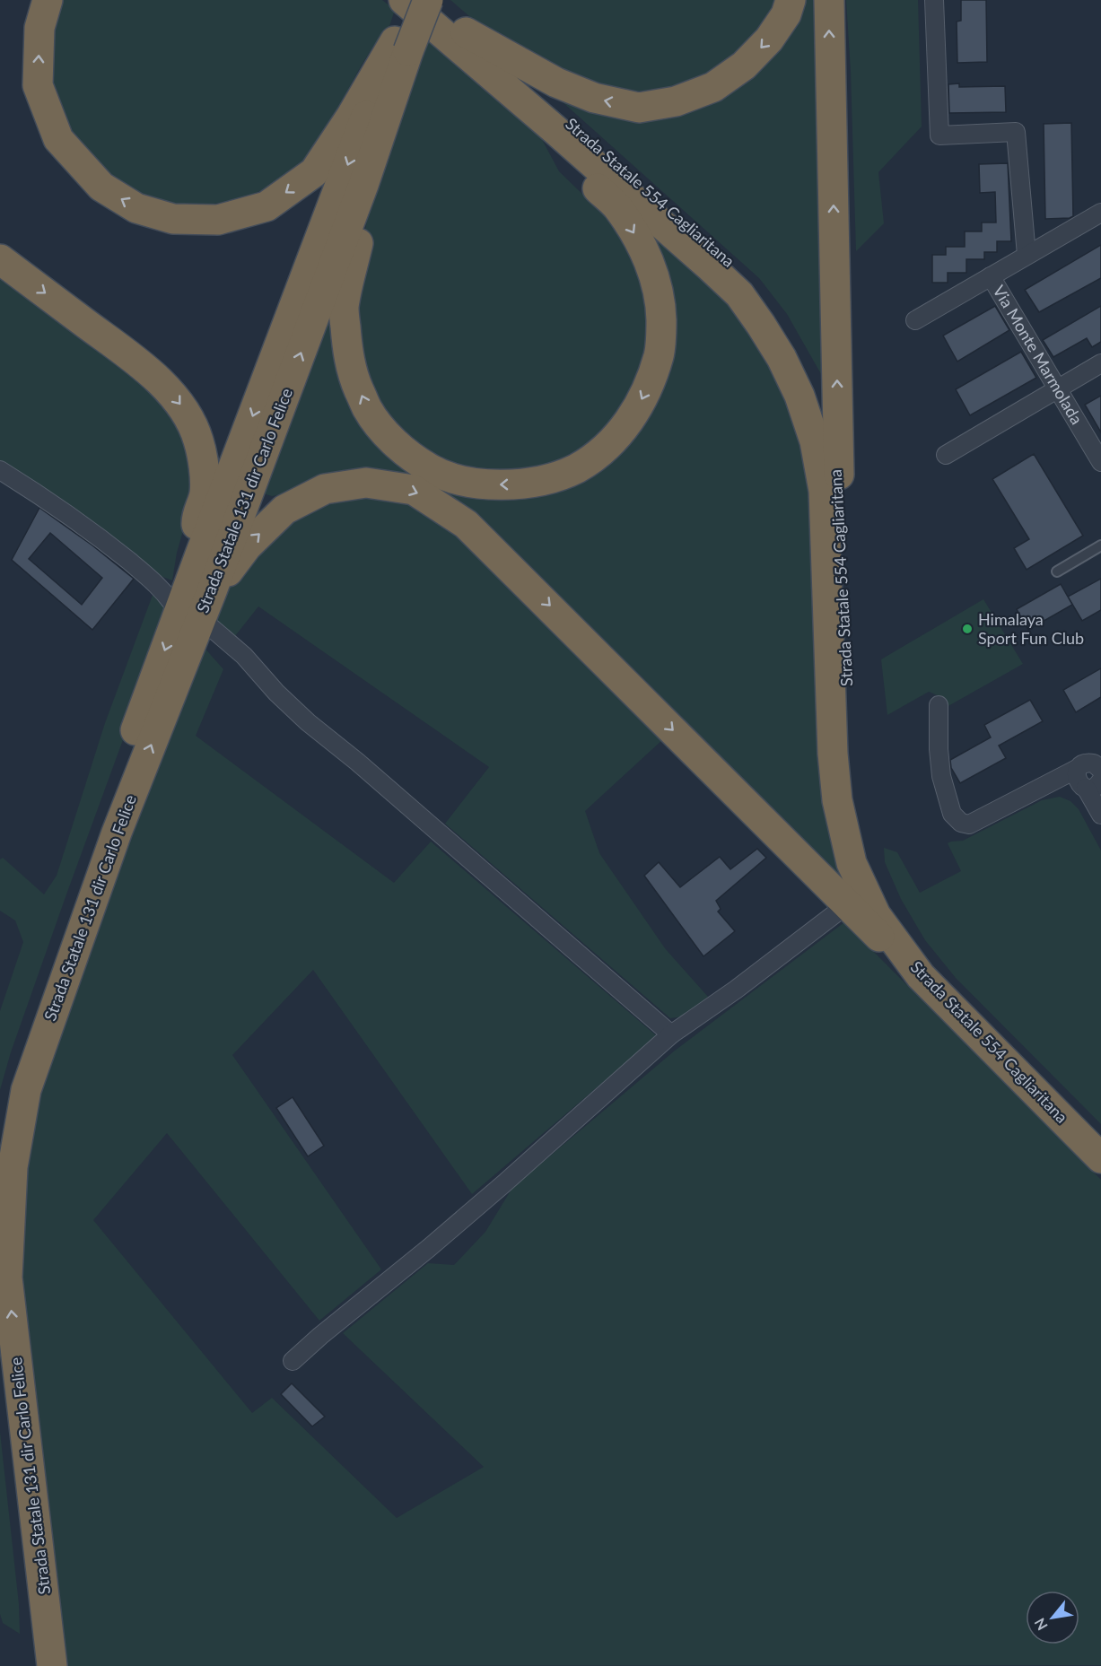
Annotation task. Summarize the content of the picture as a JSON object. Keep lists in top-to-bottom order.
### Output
{
  "streets": {
    "highway": ["Strada Statale 554 Cagliaritana", "Strada Statale 131 dir Carlo Felice"],
    "street": ["Via Monte Marmolada"]
  },
  "crossings": [
    ["Strada Statale 554 Cagliaritana", "Strada Statale 131 dir Carlo Felice"]
  ],
  "places": ["Himalaya Sport Fun Club"],
  "north": "bottom left"
}
